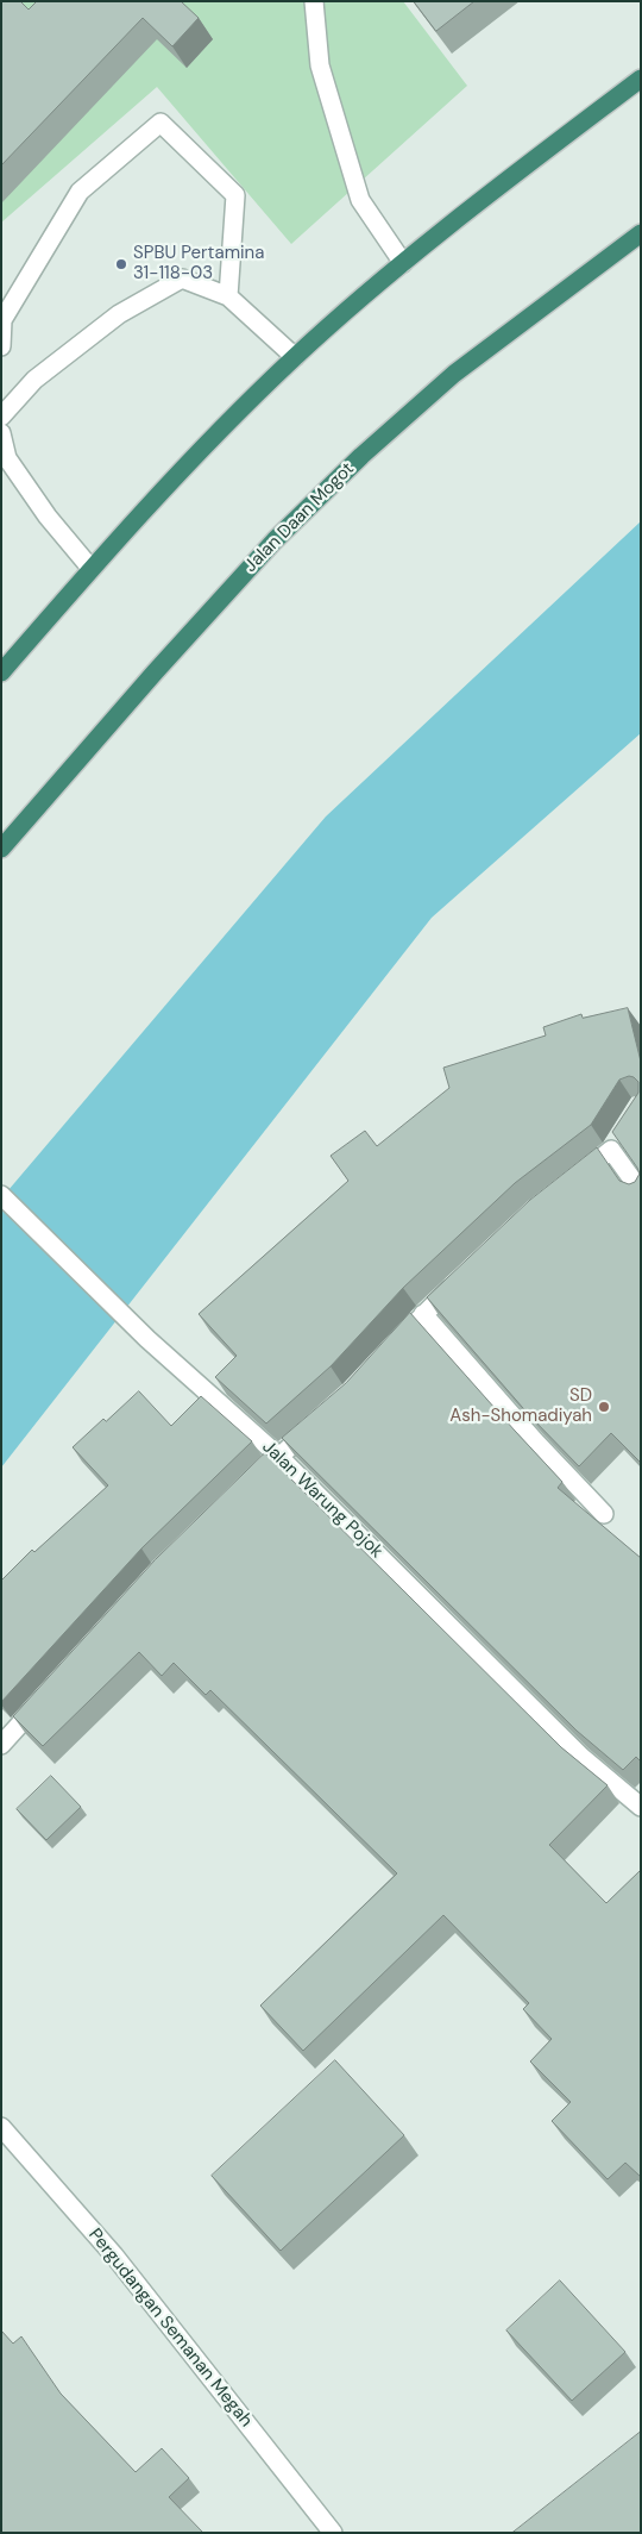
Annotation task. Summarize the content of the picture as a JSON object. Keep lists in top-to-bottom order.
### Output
{
  "streets": {
    "highway": ["Jalan Daan Mogot"],
    "street": ["Jalan Warung Pojok", "Pergudangan Semanan Megah"]
  },
  "places": ["SPBU Pertamina 31-118-03", "SD Ash-Shomadiyah"]
}
